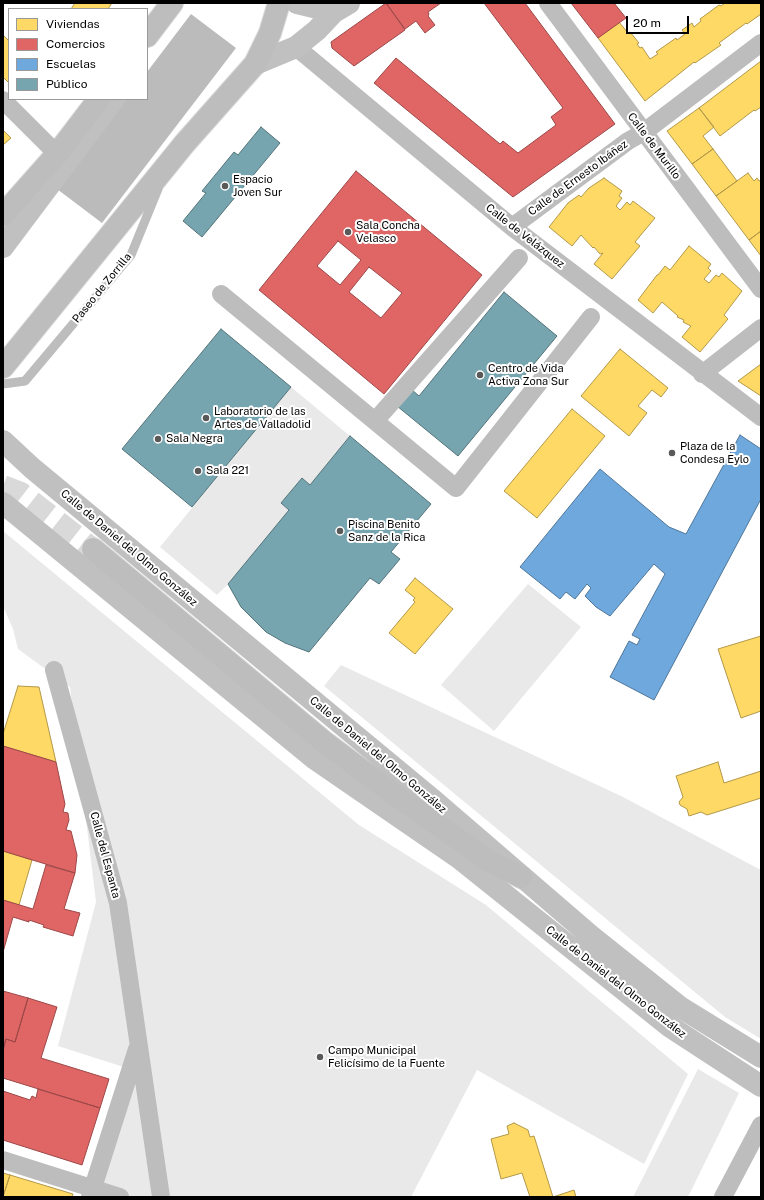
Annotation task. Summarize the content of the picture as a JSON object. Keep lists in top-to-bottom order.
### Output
{
  "streets": {
    "main road": ["Paseo de Zorrilla", "Calle de Daniel del Olmo González"],
    "street": [
      "Calle de Murillo",
      "Calle de Ernesto Ibáñez",
      "Calle de Velázquez",
      "Calle del Espanta"
    ]
  },
  "crossings": [
    ["Calle de Murillo", "Calle de Ernesto Ibáñez"],
    ["Calle de Ernesto Ibáñez", "Calle de Velázquez"]
  ],
  "places": [
    "Espacio Joven Sur",
    "Sala Concha Velasco",
    "Centro de Vida Activa Zona Sur",
    "Laboratorio de las Artes de Valladolid",
    "Sala Negra",
    "Plaza de la Condesa Eylo",
    "Sala 221",
    "Piscina Benito Sanz de la Rica",
    "Campo Municipal Felicísimo de la Fuente"
  ],
  "legend": [
    "Viviendas",
    "Comercios",
    "Escuelas",
    "Público"
  ],
  "scale_bar": "20 m"
}
